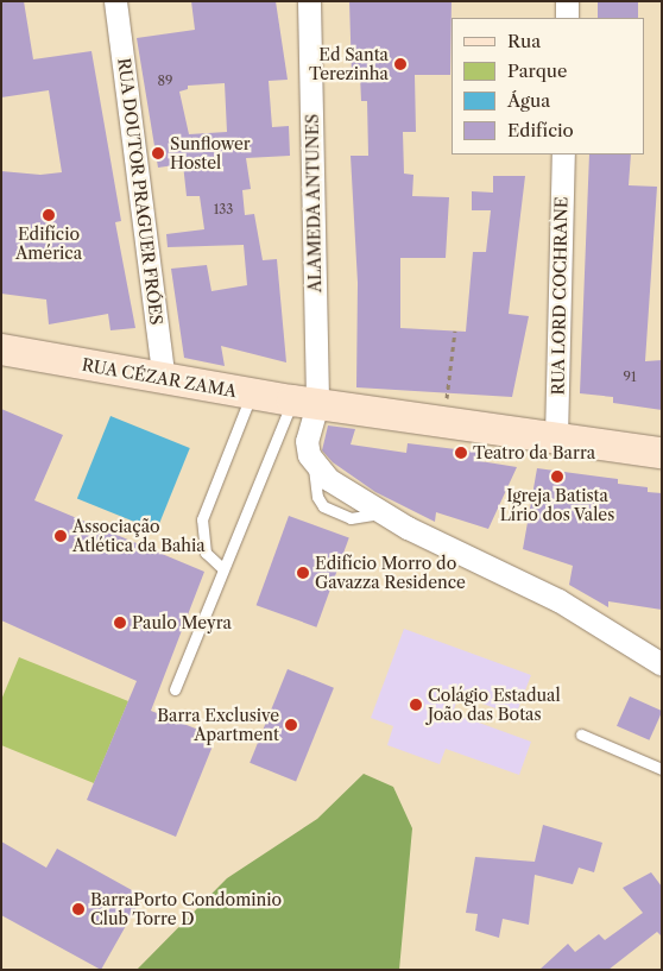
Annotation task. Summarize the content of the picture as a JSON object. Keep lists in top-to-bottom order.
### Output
{
  "streets": {
    "street": [
      "RUA DOUTOR PRAGUER FRÓES",
      "ALAMEDA ANTUNES",
      "RUA LORD COCHRANE",
      "RUA CÉZAR ZAMA"
    ]
  },
  "crossings": [
    ["RUA DOUTOR PRAGUER FRÓES", "RUA CÉZAR ZAMA"],
    ["ALAMEDA ANTUNES", "RUA CÉZAR ZAMA"],
    ["RUA LORD COCHRANE", "RUA CÉZAR ZAMA"]
  ],
  "places": [
    "Ed Santa Terezinha",
    "Sunflower Hostel",
    "Edifício América",
    "Teatro da Barra",
    "Igreja Batista Lírio dos Vales",
    "Associação Atlética da Bahia",
    "Edifício Morro do Gavazza Residence",
    "Paulo Meyra",
    "Colágio Estadual João das Botas",
    "Barra Exclusive Apartment",
    "BarraPorto Condominio Club Torre D"
  ],
  "house_numbers": ["89", "133", "91"],
  "legend": [
    "Rua",
    "Parque",
    "Água",
    "Edifício"
  ]
}
